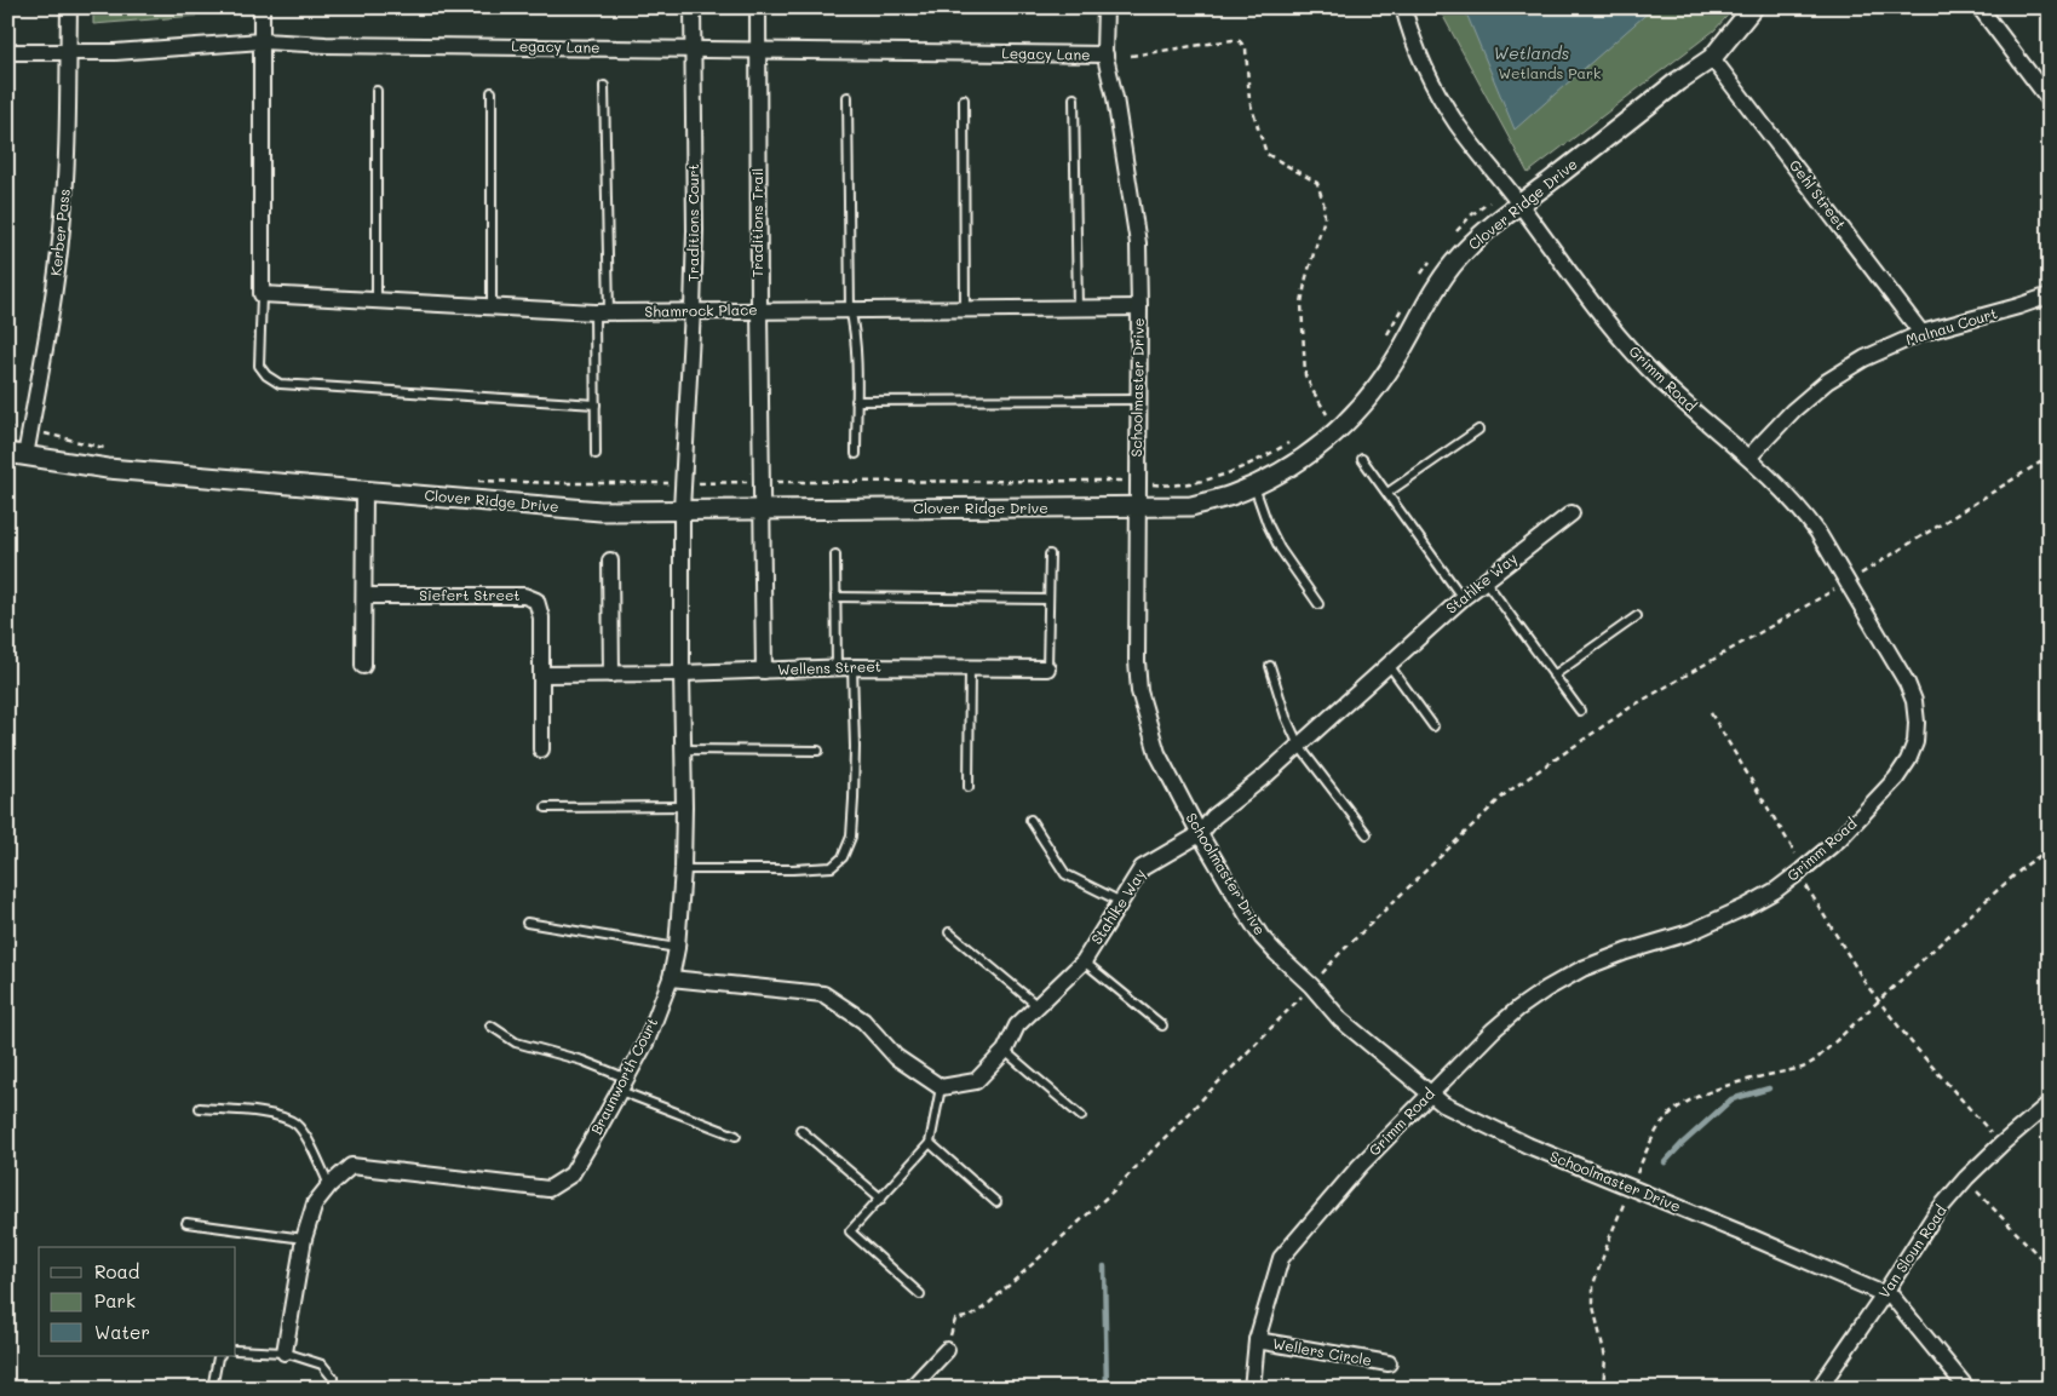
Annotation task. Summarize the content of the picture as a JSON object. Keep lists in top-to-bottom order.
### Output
{
  "streets": {
    "street": [
      "Legacy Lane",
      "Gehl Street",
      "Clover Ridge Drive",
      "Traditions Court",
      "Traditions Trail",
      "Kerber Pass",
      "Shamrock Place",
      "Malnau Court",
      "Grimm Road",
      "Schoolmaster Drive",
      "Stahlke Way",
      "Siefert Street",
      "Wellens Street",
      "Braunworth Court",
      "Van Sloun Road",
      "Wellers Circle"
    ]
  },
  "crossings": [
    ["Legacy Lane", "Traditions Court"],
    ["Legacy Lane", "Traditions Trail"],
    ["Legacy Lane", "Kerber Pass"],
    ["Legacy Lane", "Schoolmaster Drive"],
    ["Gehl Street", "Clover Ridge Drive"],
    ["Gehl Street", "Malnau Court"],
    ["Clover Ridge Drive", "Traditions Court"],
    ["Clover Ridge Drive", "Traditions Trail"],
    ["Clover Ridge Drive", "Kerber Pass"],
    ["Clover Ridge Drive", "Grimm Road"],
    ["Clover Ridge Drive", "Schoolmaster Drive"],
    ["Clover Ridge Drive", "Braunworth Court"],
    ["Traditions Court", "Shamrock Place"],
    ["Traditions Court", "Braunworth Court"],
    ["Traditions Trail", "Shamrock Place"],
    ["Shamrock Place", "Schoolmaster Drive"],
    ["Malnau Court", "Grimm Road"],
    ["Grimm Road", "Schoolmaster Drive"],
    ["Grimm Road", "Wellers Circle"],
    ["Schoolmaster Drive", "Stahlke Way"],
    ["Schoolmaster Drive", "Van Sloun Road"],
    ["Wellens Street", "Braunworth Court"]
  ],
  "water": ["Wetlands"],
  "parks": ["Wetlands Park"],
  "legend": ["Road", "Park", "Water"]
}
